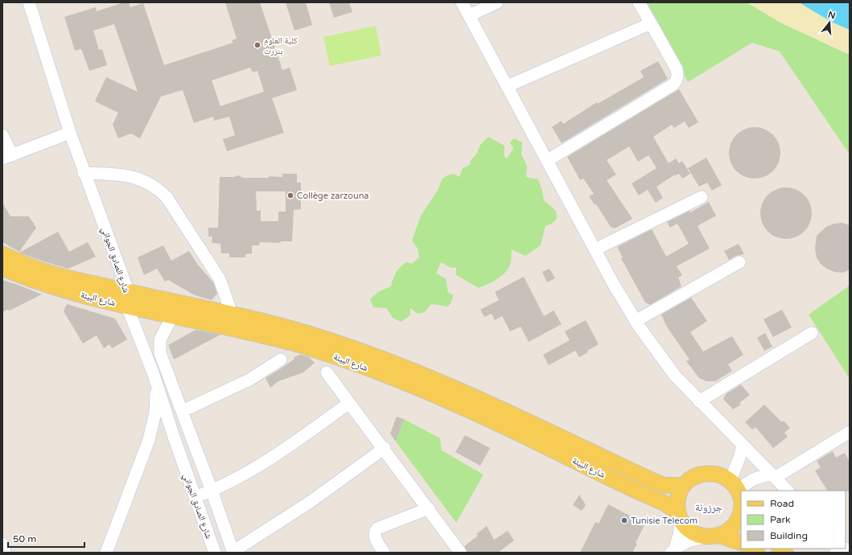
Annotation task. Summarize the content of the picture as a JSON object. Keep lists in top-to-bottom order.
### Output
{
  "streets": {
    "main road": ["شارع البيئة"],
    "street": ["شارع الصادق الجواني"]
  },
  "crossings": [
    ["شارع الصادق الجواني", "شارع البيئة"]
  ],
  "districts": ["جرزونة"],
  "places": ["كلية العلوم بنزرت", "Collège zarzouna", "Tunisie Telecom"],
  "legend": ["Road", "Park", "Building"],
  "scale_bar": "50 m",
  "north": "top"
}
